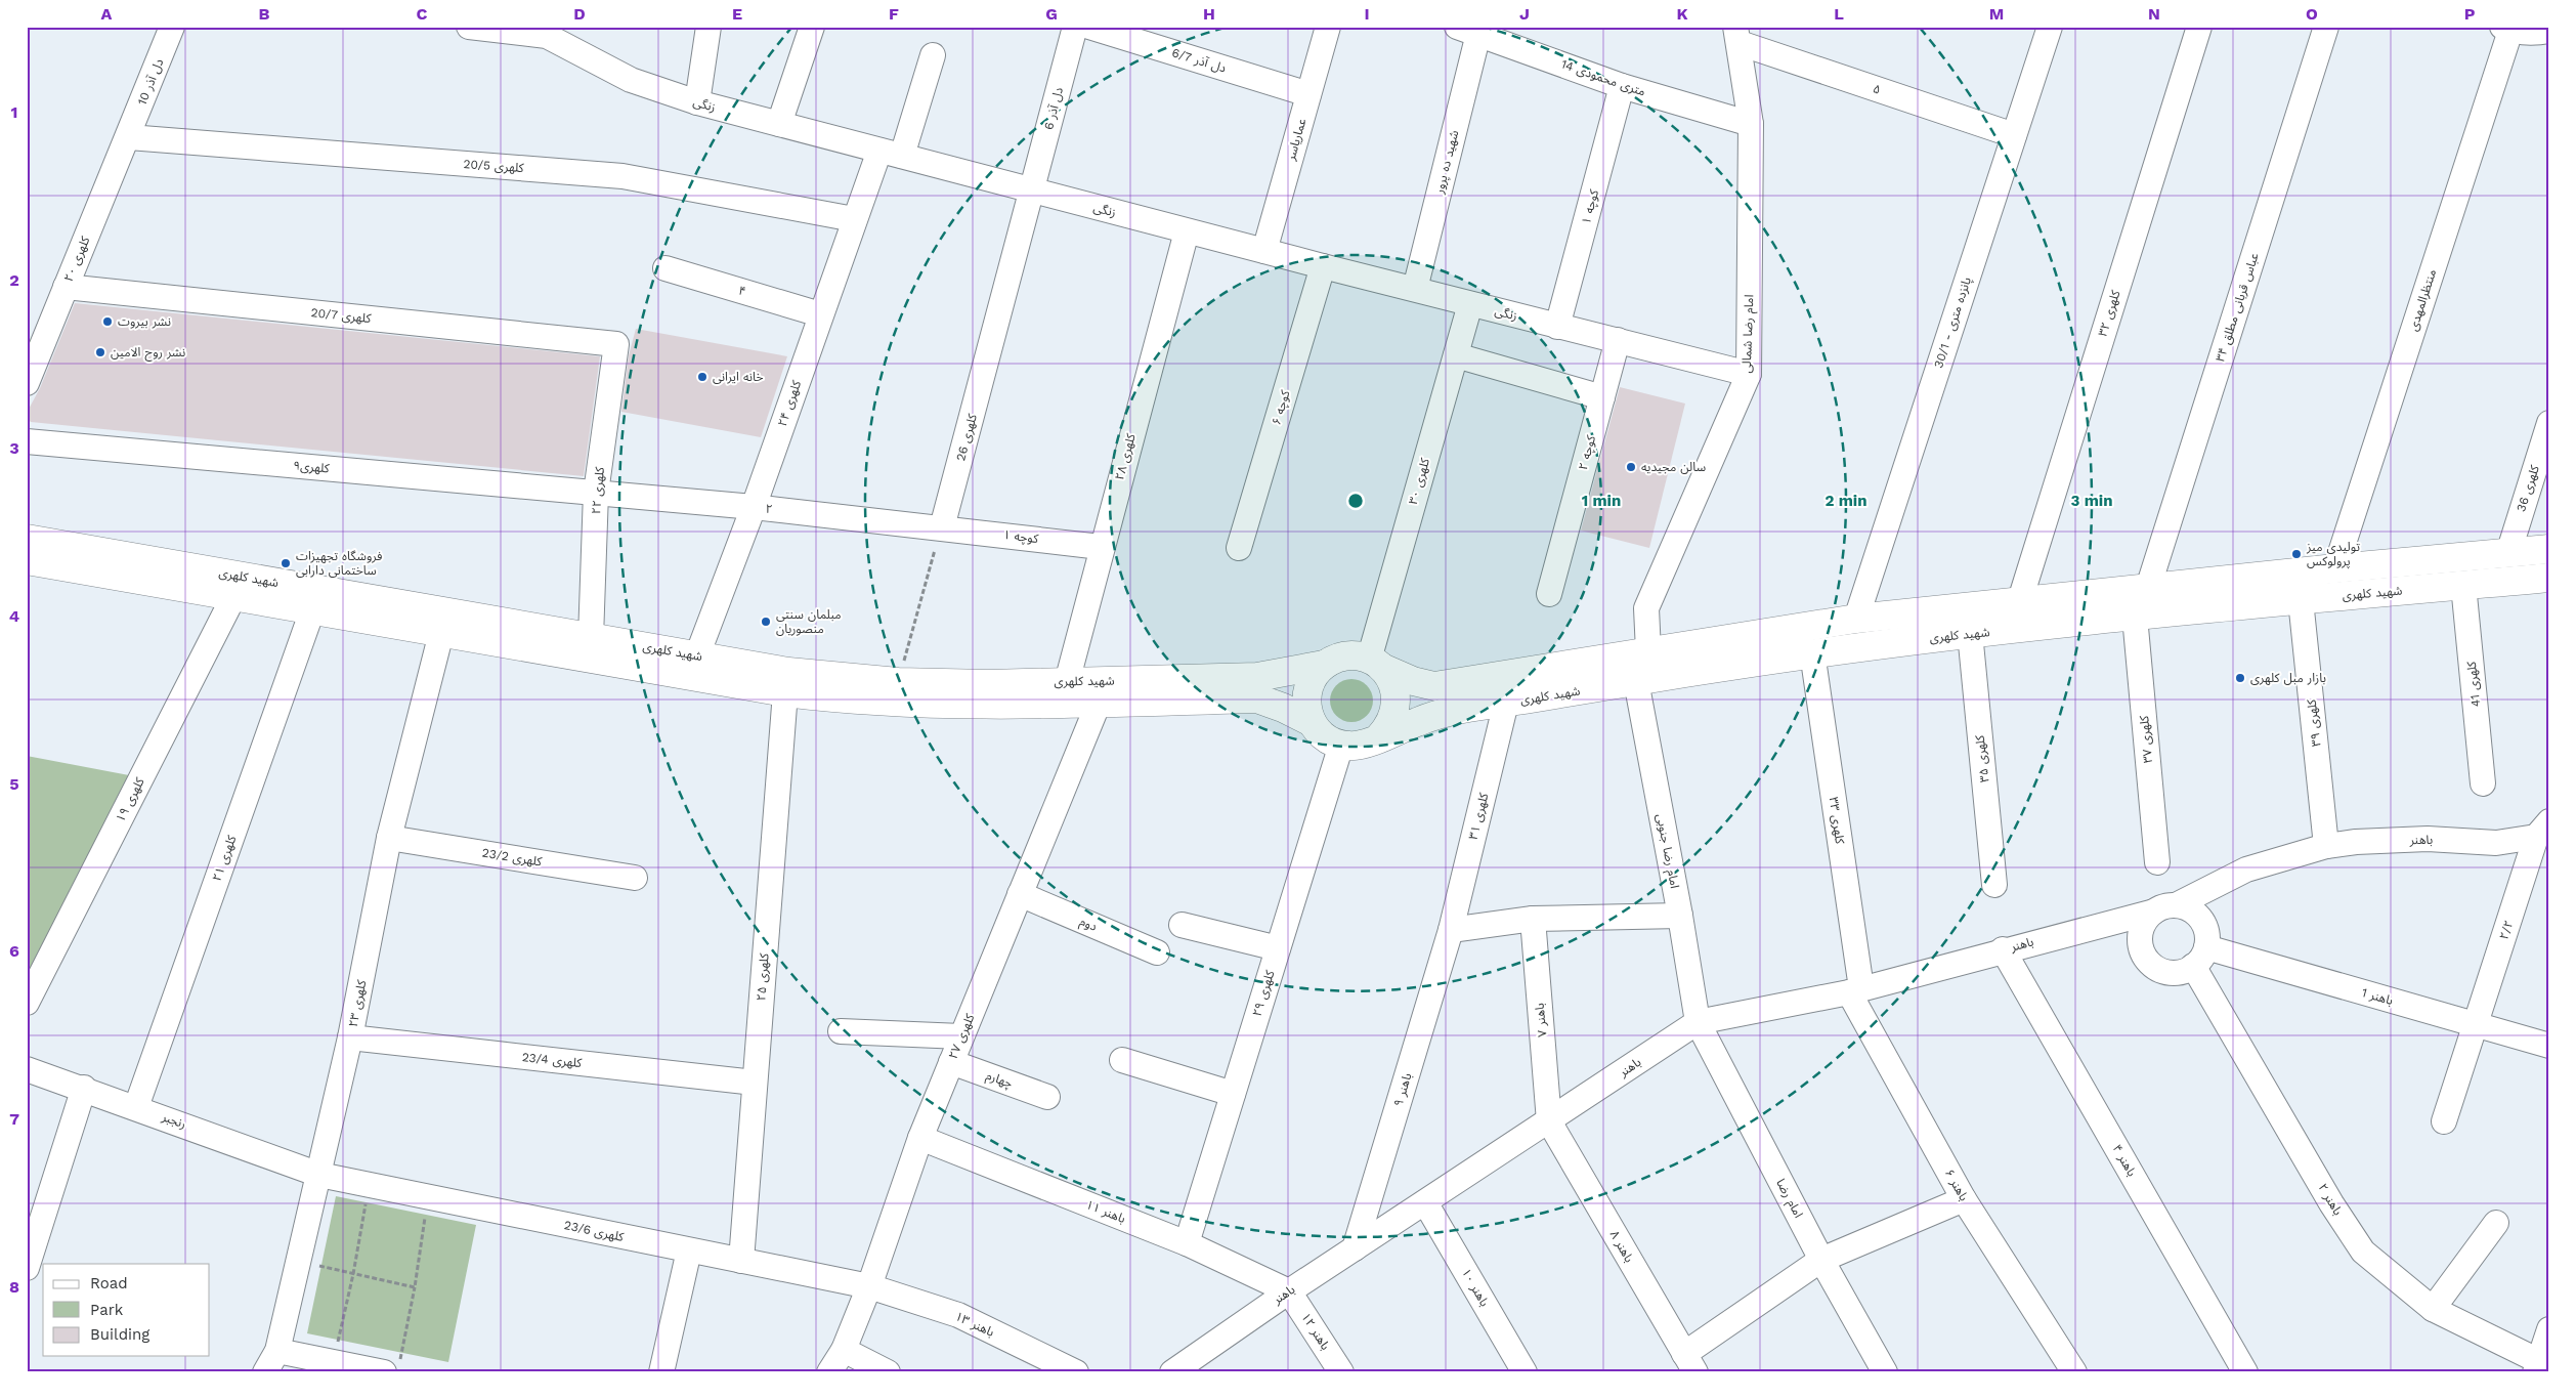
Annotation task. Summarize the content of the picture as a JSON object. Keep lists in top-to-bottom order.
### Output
{
  "streets": {
    "main road": ["شهید کلهری"],
    "street": [
      "دل آذر 6/7",
      "14 متری محمودی",
      "دل آذر 10",
      "۵",
      "زنگی",
      "دل آذر 6",
      "عماریاسر",
      "شهید ده پرور",
      "کلهری 20/5",
      "۱ کوچه",
      "کلهری ۲۰",
      "۴",
      "منتظرالمهدی",
      "عباس قربانی مطلق ۳۴",
      "کلهری ۳۲",
      "کلهری 20/7",
      "30/1 - پانزده متری",
      "امام رضا شمالی",
      "کلهری ۲۴",
      "۶ کوچه",
      "کلهری 26",
      "۲ کوچه",
      "کلهری ۲۸",
      "کلهری۹",
      "کلهری ۳۰",
      "کلهری 36",
      "کلهری ۲۲",
      "۲",
      "کلهری 41",
      "کلهری ۳۹",
      "کلهری ۳۷",
      "کلهری ۳۵",
      "کلهری ۱۹",
      "کلهری ۳۱",
      "کلهری ۳۳",
      "باهنر",
      "امام رضا جنوبی",
      "کلهری 23/2",
      "کلهری ۲۱",
      "دوم",
      "۲/۲",
      "کلهری ۲۵",
      "کلهری ۲۹",
      "باهنر 1",
      "کلهری ۲۳",
      "باهنر ۷",
      "کلهری ۲۷",
      "کلهری 23/4",
      "چهارم",
      "باهنر ۹",
      "رنجبر",
      "باهنر ۴",
      "باهنر ۶",
      "امام رضا",
      "باهنر ۲",
      "باهنر ۱۱",
      "کلهری 23/6",
      "باهنر ۸",
      "باهنر ۱۰",
      "باهنر ۱۳",
      "باهنر ۱۲"
    ]
  },
  "crossings": [
    ["دل آذر 6/7", "عماریاسر"],
    ["14 متری محمودی", "شهید ده پرور"],
    ["14 متری محمودی", "۱ کوچه"],
    ["14 متری محمودی", "امام رضا شمالی"],
    ["دل آذر 10", "کلهری 20/5"],
    ["دل آذر 10", "کلهری ۲۰"],
    ["۵", "30/1 - پانزده متری"],
    ["۵", "امام رضا شمالی"],
    ["زنگی", "دل آذر 6"],
    ["زنگی", "عماریاسر"],
    ["زنگی", "شهید ده پرور"],
    ["زنگی", "۱ کوچه"],
    ["زنگی", "امام رضا شمالی"],
    ["زنگی", "کلهری ۲۴"],
    ["زنگی", "۶ کوچه"],
    ["زنگی", "کلهری 26"],
    ["زنگی", "۲ کوچه"],
    ["زنگی", "کلهری ۲۸"],
    ["زنگی", "کلهری ۳۰"],
    ["دل آذر 6", "کلهری 26"],
    ["کلهری 20/5", "کلهری ۲۰"],
    ["کلهری 20/5", "کلهری ۲۴"],
    ["۱ کوچه", "کلهری 26"],
    ["۱ کوچه", "کلهری ۲۸"],
    ["۱ کوچه", "۲"],
    ["کلهری ۲۰", "کلهری 20/7"],
    ["۴", "کلهری ۲۴"],
    ["کلهری 20/7", "کلهری ۲۲"],
    ["کلهری ۲۴", "۲"],
    ["کلهری ۲۴", "شهید کلهری"],
    ["کلهری 26", "۲"],
    ["کلهری ۲۸", "شهید کلهری"],
    ["کلهری۹", "کلهری ۲۲"],
    ["کلهری۹", "۲"],
    ["کلهری ۳۰", "شهید کلهری"],
    ["کلهری ۳۰", "کلهری ۲۹"],
    ["کلهری ۲۲", "۲"],
    ["کلهری ۲۲", "شهید کلهری"],
    ["شهید کلهری", "کلهری 41"],
    ["شهید کلهری", "کلهری ۳۹"],
    ["شهید کلهری", "کلهری ۳۷"],
    ["شهید کلهری", "کلهری ۳۵"],
    ["شهید کلهری", "کلهری ۱۹"],
    ["شهید کلهری", "کلهری ۳۱"],
    ["شهید کلهری", "کلهری ۳۳"],
    ["شهید کلهری", "امام رضا جنوبی"],
    ["شهید کلهری", "کلهری ۲۱"],
    ["شهید کلهری", "کلهری ۲۵"],
    ["شهید کلهری", "کلهری ۲۹"],
    ["شهید کلهری", "کلهری ۲۳"],
    ["شهید کلهری", "کلهری ۲۷"],
    ["کلهری ۳۹", "باهنر"],
    ["کلهری ۳۱", "باهنر ۹"],
    ["کلهری ۳۳", "باهنر"],
    ["کلهری ۳۳", "باهنر ۶"],
    ["باهنر", "امام رضا جنوبی"],
    ["باهنر", "۲/۲"],
    ["باهنر", "باهنر 1"],
    ["باهنر", "باهنر ۷"],
    ["باهنر", "باهنر ۹"],
    ["باهنر", "باهنر ۴"],
    ["باهنر", "باهنر ۶"],
    ["باهنر", "امام رضا"],
    ["باهنر", "باهنر ۲"],
    ["باهنر", "باهنر ۱۱"],
    ["باهنر", "باهنر ۸"],
    ["باهنر", "باهنر ۱۰"],
    ["باهنر", "باهنر ۱۲"],
    ["امام رضا جنوبی", "امام رضا"],
    ["کلهری 23/2", "کلهری ۲۳"],
    ["کلهری ۲۱", "رنجبر"],
    ["دوم", "کلهری ۲۷"],
    ["۲/۲", "باهنر 1"],
    ["کلهری ۲۵", "کلهری 23/4"],
    ["کلهری ۲۵", "کلهری 23/6"],
    ["کلهری ۲۹", "باهنر ۱۱"],
    ["باهنر 1", "باهنر ۲"],
    ["کلهری ۲۳", "کلهری 23/4"],
    ["کلهری ۲۳", "رنجبر"],
    ["کلهری ۲۳", "کلهری 23/6"],
    ["باهنر ۷", "باهنر ۸"],
    ["کلهری ۲۷", "چهارم"],
    ["کلهری ۲۷", "باهنر ۱۱"],
    ["کلهری ۲۷", "کلهری 23/6"],
    ["کلهری ۲۷", "باهنر ۱۳"],
    ["رنجبر", "کلهری 23/6"],
    ["باهنر ۱۱", "باهنر ۱۲"],
    ["کلهری 23/6", "باهنر ۱۳"]
  ],
  "places": [
    "نشر بیروت",
    "نشر روح الامین",
    "خانه ایرانی",
    "سالن مجیدیه",
    "تولیدی میز پرولوکس",
    "فروشگاه تجهیزات ساختمانی دارابی",
    "مبلمان سنتی منصوریان",
    "بازار مبل کلهری"
  ],
  "legend": ["Road", "Park", "Building"],
  "grid": {
    "columns": [
      "A",
      "B",
      "C",
      "D",
      "E",
      "F",
      "G",
      "H",
      "I",
      "J",
      "K",
      "L",
      "M",
      "N",
      "O",
      "P"
    ],
    "rows": [
      "1",
      "2",
      "3",
      "4",
      "5",
      "6",
      "7",
      "8"
    ]
  },
  "rings": ["1 min", "2 min", "3 min"]
}
